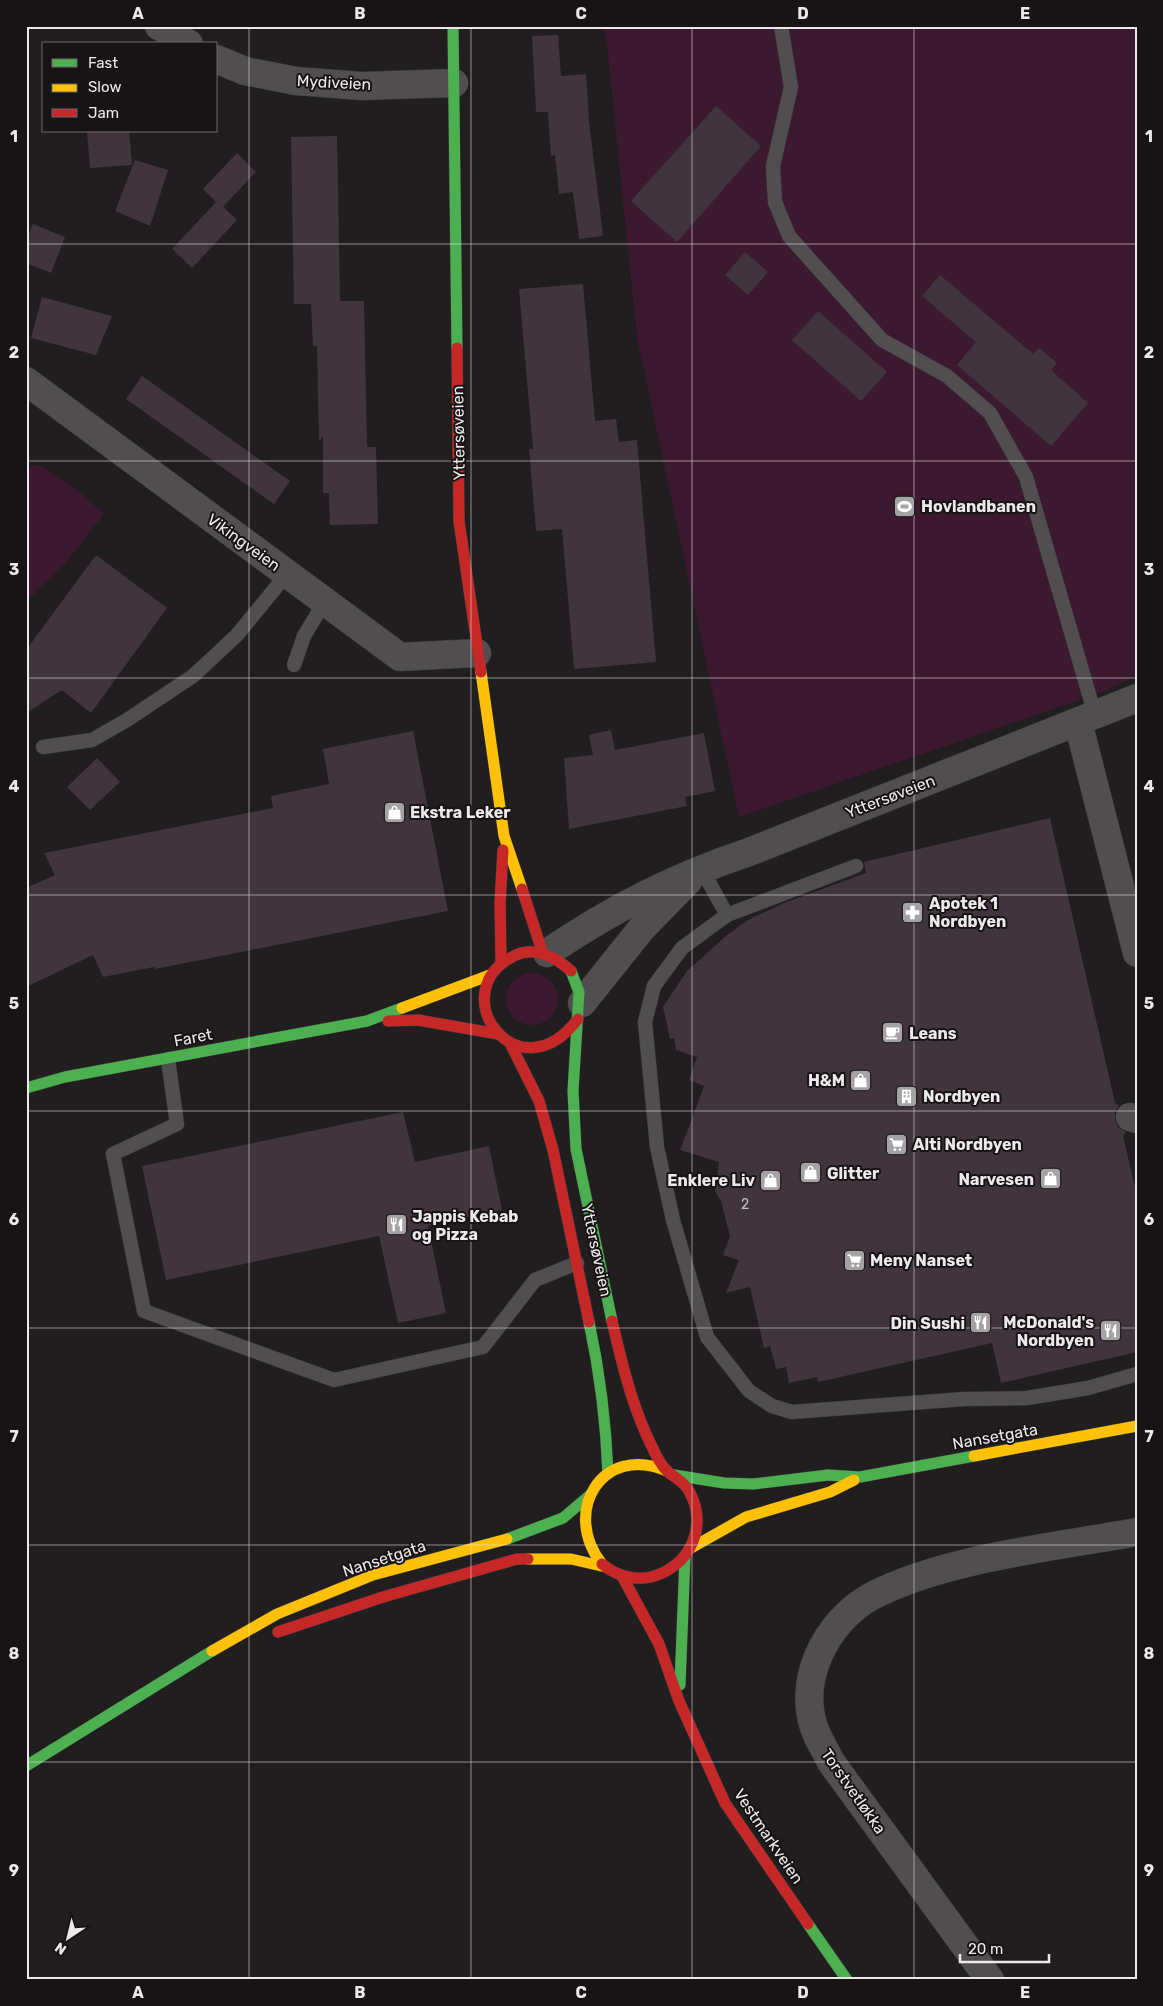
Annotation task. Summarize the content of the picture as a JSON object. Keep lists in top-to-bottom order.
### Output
{
  "streets": {
    "main road": [
      "Yttersøveien",
      "Faret",
      "Nansetgata",
      "Vestmarkveien"
    ],
    "street": ["Mydiveien", "Vikingveien", "Torstvetløkka"]
  },
  "crossings": [
    ["Mydiveien", "Yttersøveien"],
    ["Yttersøveien", "Vikingveien"],
    ["Yttersøveien", "Faret"],
    ["Yttersøveien", "Nansetgata"],
    ["Yttersøveien", "Vestmarkveien"],
    ["Nansetgata", "Vestmarkveien"]
  ],
  "places": {
    "sports": ["Hovlandbanen"],
    "shop": [
      "Ekstra Leker",
      "H&M",
      "Glitter",
      "Narvesen",
      "Enklere Liv"
    ],
    "pharmacy": ["Apotek 1 Nordbyen"],
    "cafe": ["Leans"],
    "building": ["Nordbyen"],
    "supermarket": ["Alti Nordbyen", "Meny Nanset"],
    "restaurant": ["Jappis Kebab og Pizza", "Din Sushi", "McDonald's Nordbyen"]
  },
  "house_numbers": ["2"],
  "legend": ["Fast", "Slow", "Jam"],
  "scale_bar": "20 m",
  "north": "bottom left",
  "grid": {
    "columns": [
      "A",
      "B",
      "C",
      "D",
      "E"
    ],
    "rows": [
      "1",
      "2",
      "3",
      "4",
      "5",
      "6",
      "7",
      "8",
      "9"
    ]
  }
}
